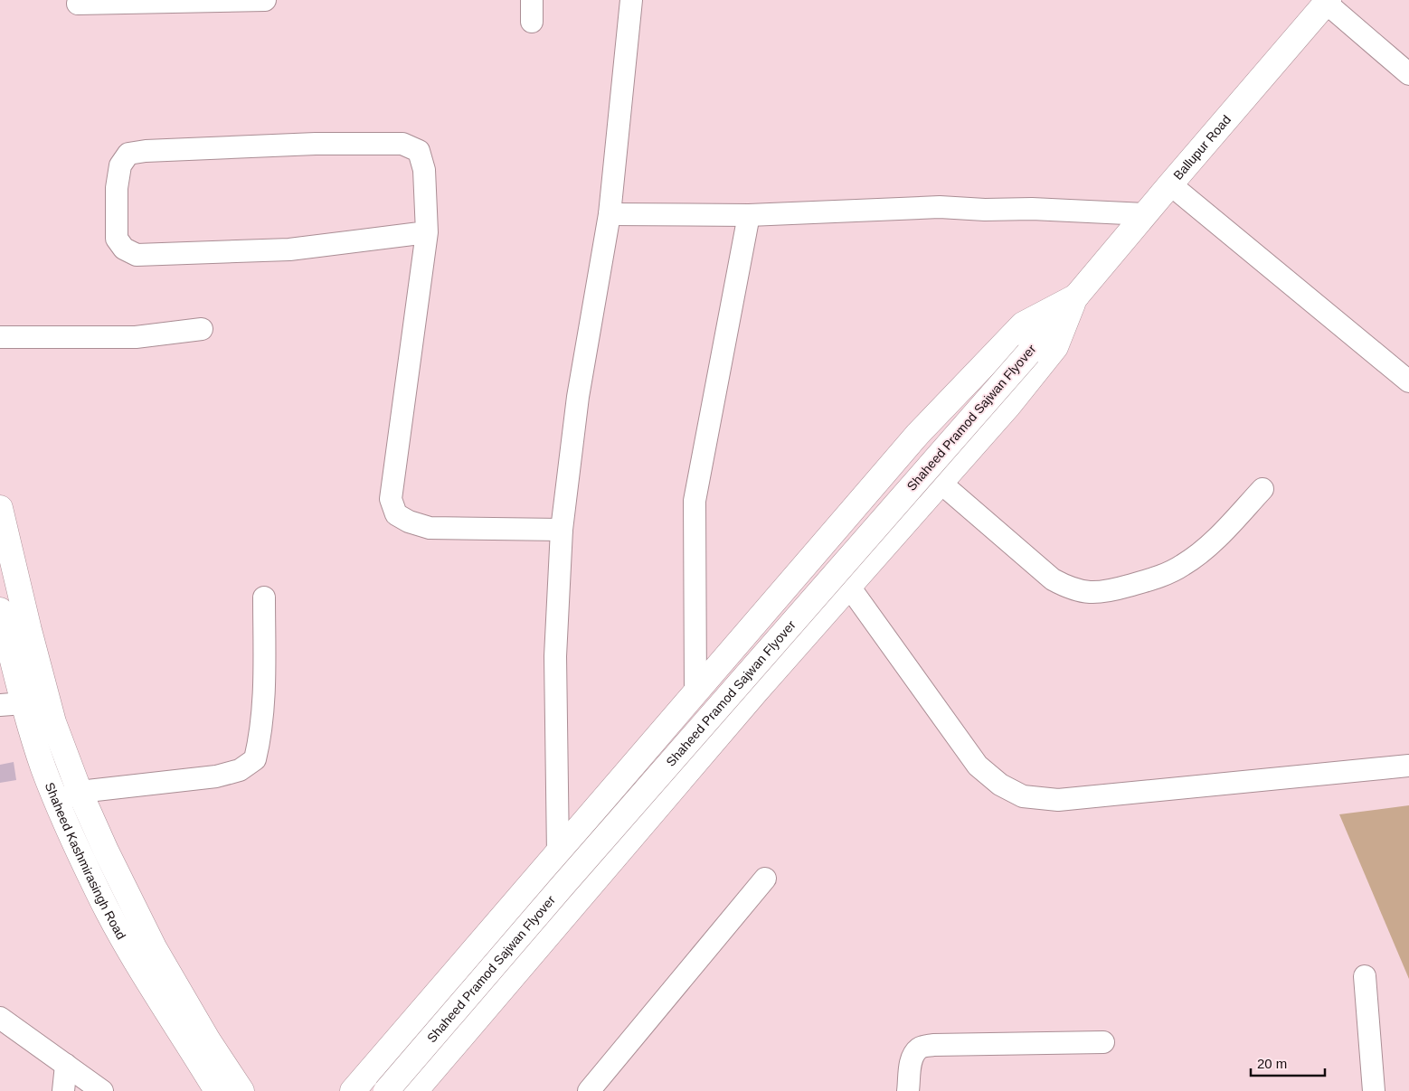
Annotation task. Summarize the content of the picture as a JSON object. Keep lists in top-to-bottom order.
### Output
{
  "streets": {
    "street": ["Ballupur Road", "Shaheed Pramod Sajwan Flyover", "Shaheed Kashmirasingh Road"]
  },
  "crossings": [
    ["Ballupur Road", "Shaheed Pramod Sajwan Flyover"]
  ],
  "scale_bar": "20 m"
}
